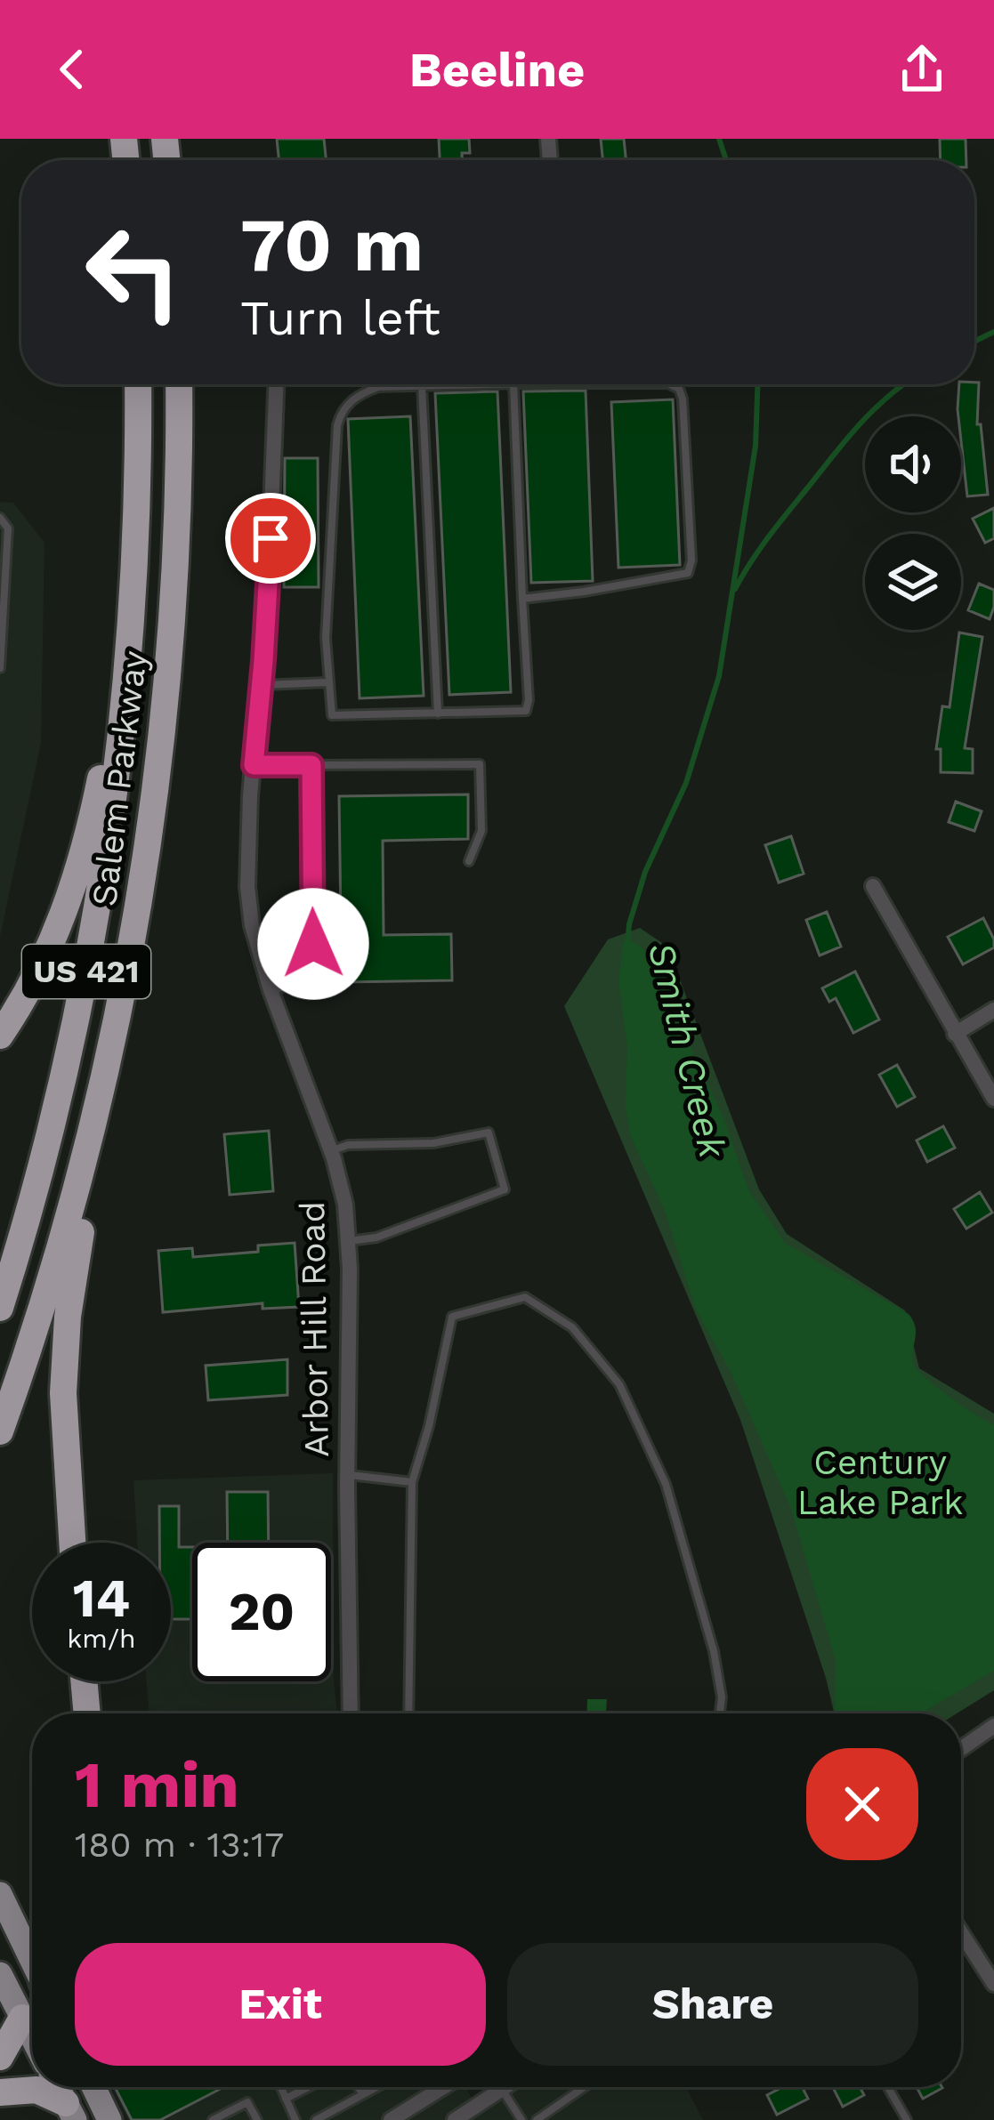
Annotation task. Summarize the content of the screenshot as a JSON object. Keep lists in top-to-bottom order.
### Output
{
  "streets": {
    "highway": ["Salem Parkway", "US 421"],
    "street": ["Arbor Hill Road"]
  },
  "water": ["Smith Creek"],
  "parks": ["Century Lake Park"],
  "page": {
    "header": "Beeline",
    "turn": ["70 m", "Turn left"],
    "speed": "14 km/h",
    "limit": "20",
    "heading": ["1 min", "180 m · 13:17"],
    "buttons": ["Exit", "Share"]
  }
}
